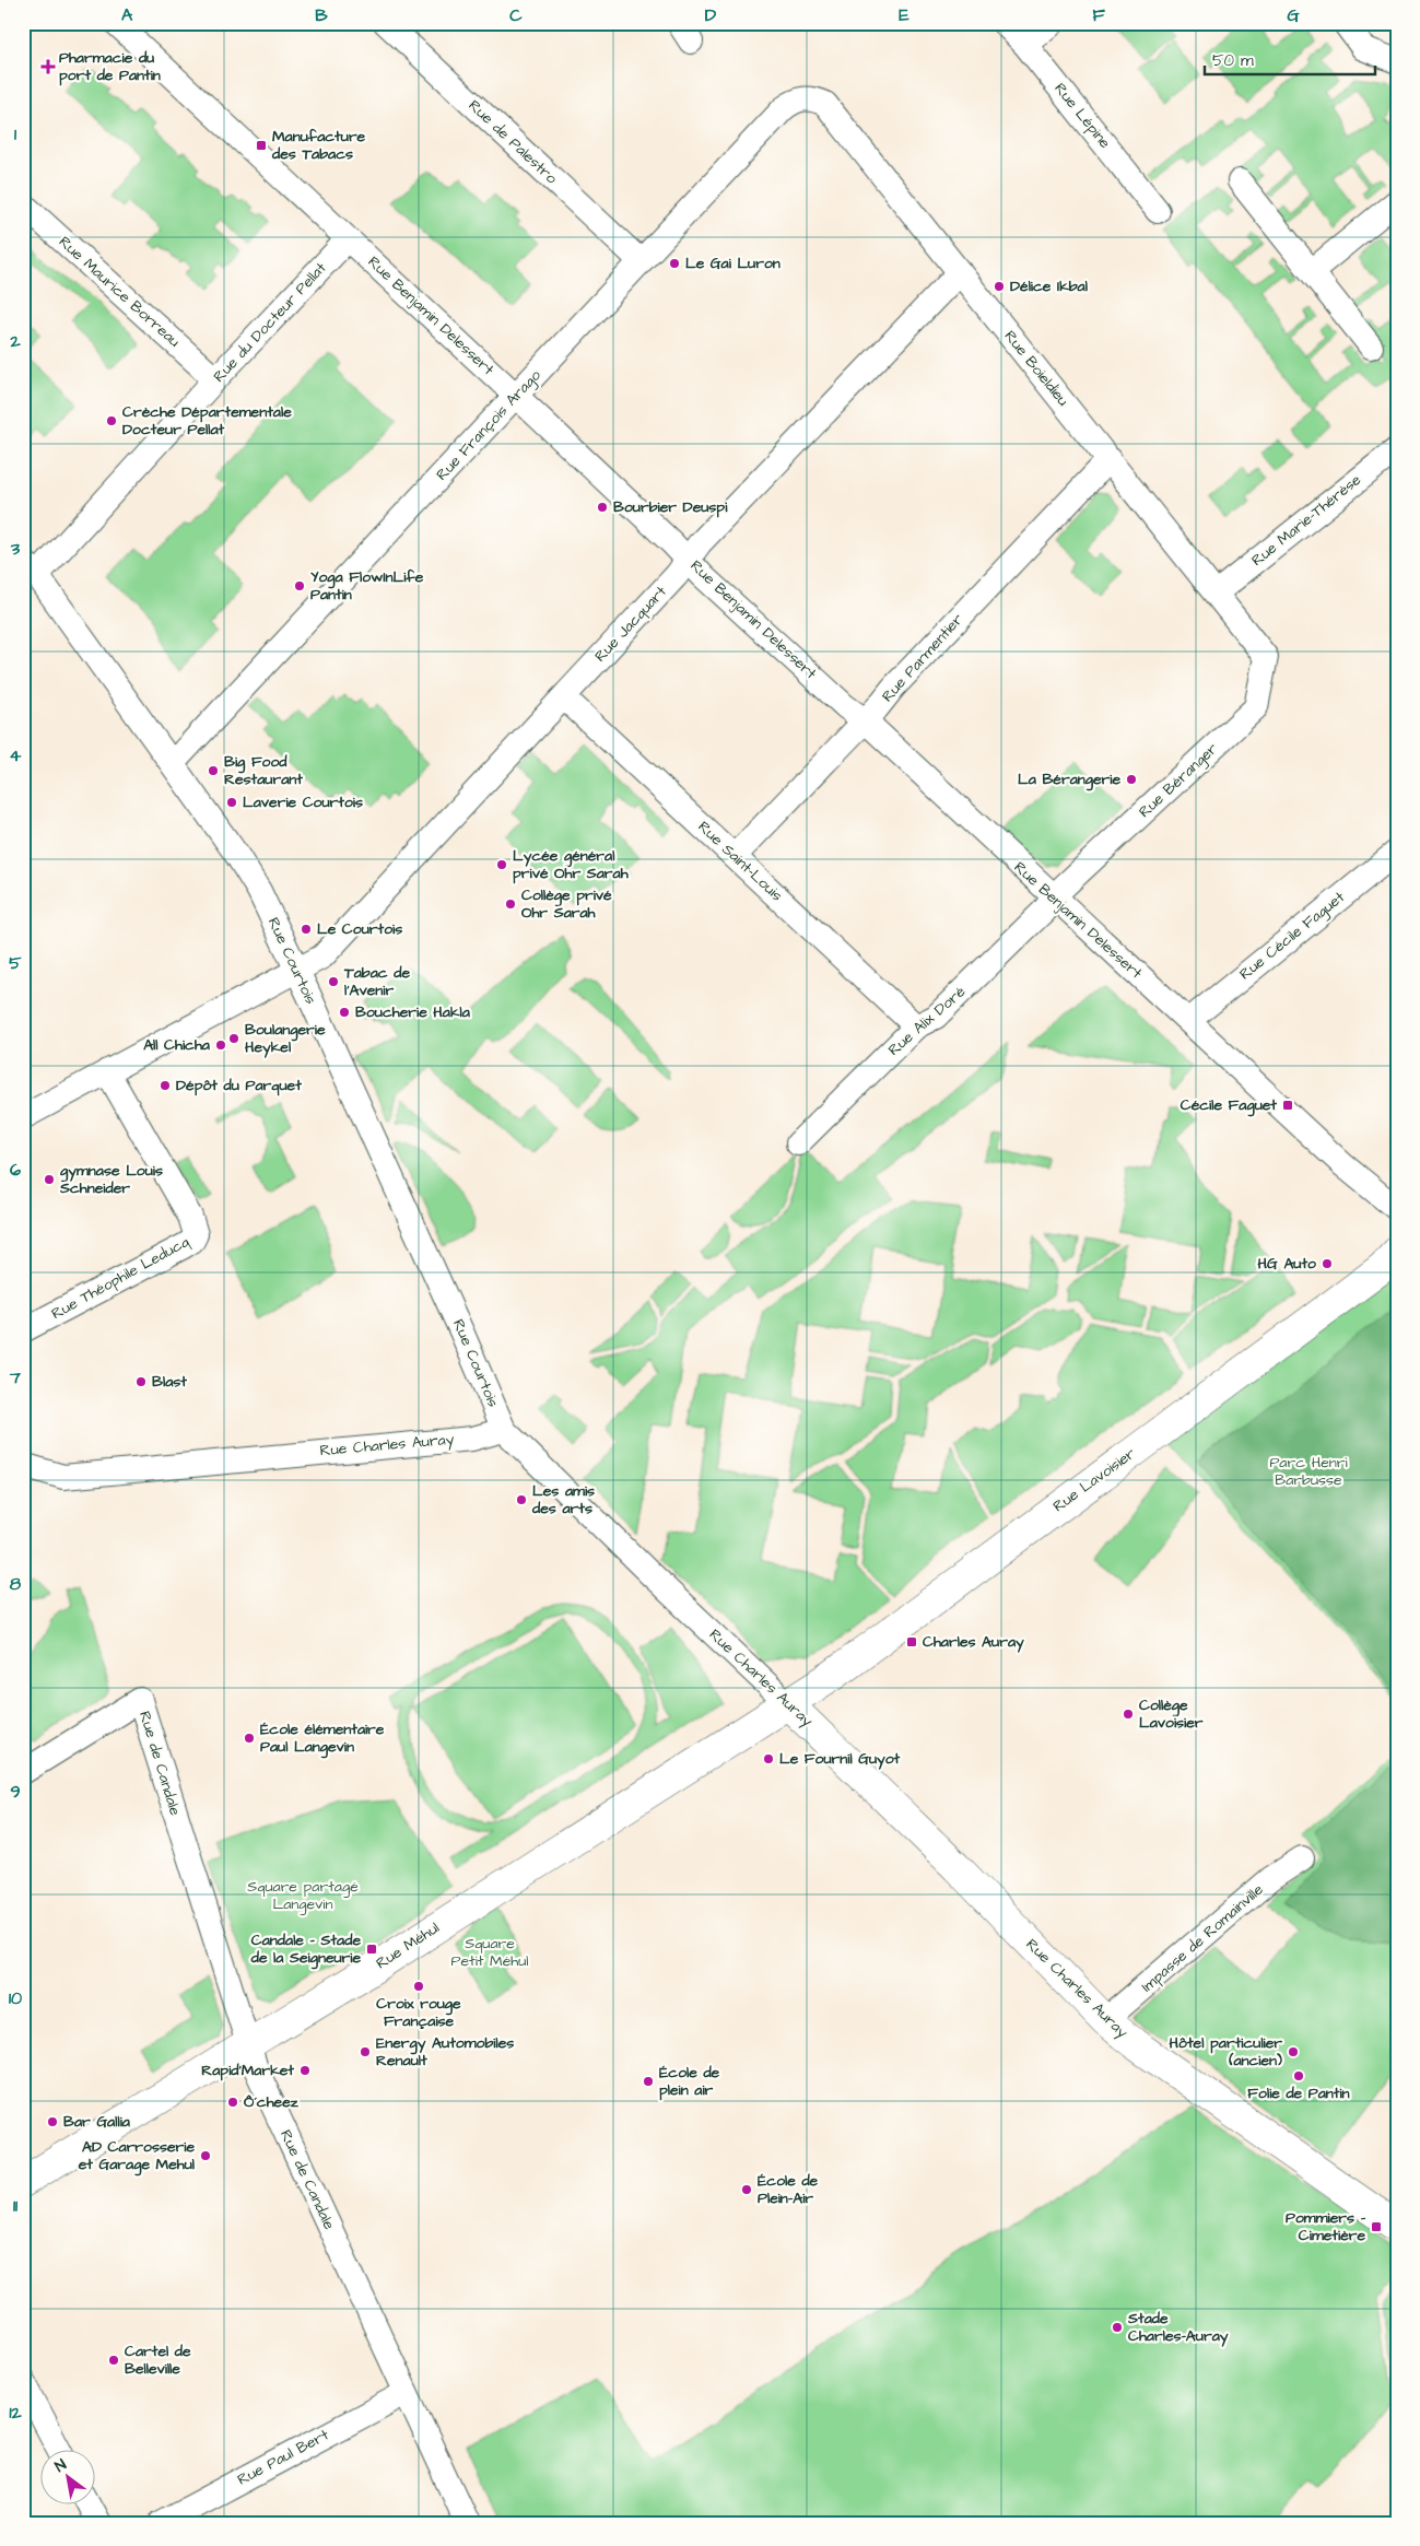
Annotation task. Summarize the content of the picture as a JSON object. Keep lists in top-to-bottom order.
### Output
{
  "streets": {
    "street": [
      "Rue Lépine",
      "Rue de Palestro",
      "Rue Maurice Borreau",
      "Rue Benjamin Delessert",
      "Rue du Docteur Pellat",
      "Rue Boieldieu",
      "Rue François Arago",
      "Rue Marie-Thérèse",
      "Rue Jacquart",
      "Rue Parmentier",
      "Rue Béranger",
      "Rue Saint-Louis",
      "Rue Cécile Faguet",
      "Rue Courtois",
      "Rue Alix Doré",
      "Rue Théophile Leducq",
      "Rue Charles Auray",
      "Rue Lavoisier",
      "Rue de Candale",
      "Impasse de Romainville",
      "Rue Méhul",
      "Rue Paul Bert"
    ]
  },
  "crossings": [
    ["Rue de Palestro", "Rue François Arago"],
    ["Rue Maurice Borreau", "Rue du Docteur Pellat"],
    ["Rue Benjamin Delessert", "Rue du Docteur Pellat"],
    ["Rue Benjamin Delessert", "Rue François Arago"],
    ["Rue Benjamin Delessert", "Rue Jacquart"],
    ["Rue Benjamin Delessert", "Rue Parmentier"],
    ["Rue Benjamin Delessert", "Rue Béranger"],
    ["Rue Benjamin Delessert", "Rue Cécile Faguet"],
    ["Rue Benjamin Delessert", "Rue Alix Doré"],
    ["Rue du Docteur Pellat", "Rue Courtois"],
    ["Rue Boieldieu", "Rue François Arago"],
    ["Rue Boieldieu", "Rue Marie-Thérèse"],
    ["Rue Boieldieu", "Rue Jacquart"],
    ["Rue Boieldieu", "Rue Parmentier"],
    ["Rue Boieldieu", "Rue Béranger"],
    ["Rue François Arago", "Rue Courtois"],
    ["Rue Jacquart", "Rue Saint-Louis"],
    ["Rue Jacquart", "Rue Courtois"],
    ["Rue Jacquart", "Rue Théophile Leducq"],
    ["Rue Parmentier", "Rue Saint-Louis"],
    ["Rue Béranger", "Rue Alix Doré"],
    ["Rue Saint-Louis", "Rue Alix Doré"],
    ["Rue Courtois", "Rue Charles Auray"],
    ["Rue Charles Auray", "Rue Lavoisier"],
    ["Rue Charles Auray", "Impasse de Romainville"],
    ["Rue Charles Auray", "Rue Méhul"],
    ["Rue Lavoisier", "Rue Méhul"],
    ["Rue de Candale", "Rue Méhul"],
    ["Rue de Candale", "Rue Paul Bert"]
  ],
  "parks": ["Parc Henri Barbusse", "Square partagé Langevin", "Square Petit Méhul"],
  "places": {
    "health": ["Pharmacie du port de Pantin"],
    "transit": [
      "Manufacture des Tabacs",
      "Cécile Faguet",
      "Charles Auray",
      "Candale - Stade de la Seigneurie",
      "Pommiers - Cimetière"
    ],
    "other": [
      "Le Gai Luron",
      "Délice Ikbal",
      "Crèche Départementale Docteur Pellat",
      "Bourbier Deuspi",
      "Yoga FlowInLife Pantin",
      "Big Food Restaurant",
      "La Bérangerie",
      "Laverie Courtois",
      "Lycée général privé Ohr Sarah",
      "Collège privé Ohr Sarah",
      "Le Courtois",
      "Tabac de l'Avenir",
      "Boucherie Hakla",
      "Boulangerie Heykel",
      "All Chicha",
      "Dépôt du Parquet",
      "gymnase Louis Schneider",
      "HG Auto",
      "Blast",
      "Les amis des arts",
      "Collège Lavoisier",
      "École élémentaire Paul Langevin",
      "Le Fournil Guyot",
      "Croix rouge Française",
      "Energy Automobiles Renault",
      "Hôtel particulier (ancien)",
      "Rapid'Market",
      "Folie de Pantin",
      "École de plein air",
      "Ô´cheez",
      "Bar Gallia",
      "AD Carrosserie et Garage Mehul",
      "École de Plein-Air",
      "Stade Charles-Auray",
      "Cartel de Belleville"
    ]
  },
  "scale_bar": "50 m",
  "north": "top left",
  "grid": {
    "columns": [
      "A",
      "B",
      "C",
      "D",
      "E",
      "F",
      "G"
    ],
    "rows": [
      "1",
      "2",
      "3",
      "4",
      "5",
      "6",
      "7",
      "8",
      "9",
      "10",
      "11",
      "12"
    ]
  }
}
